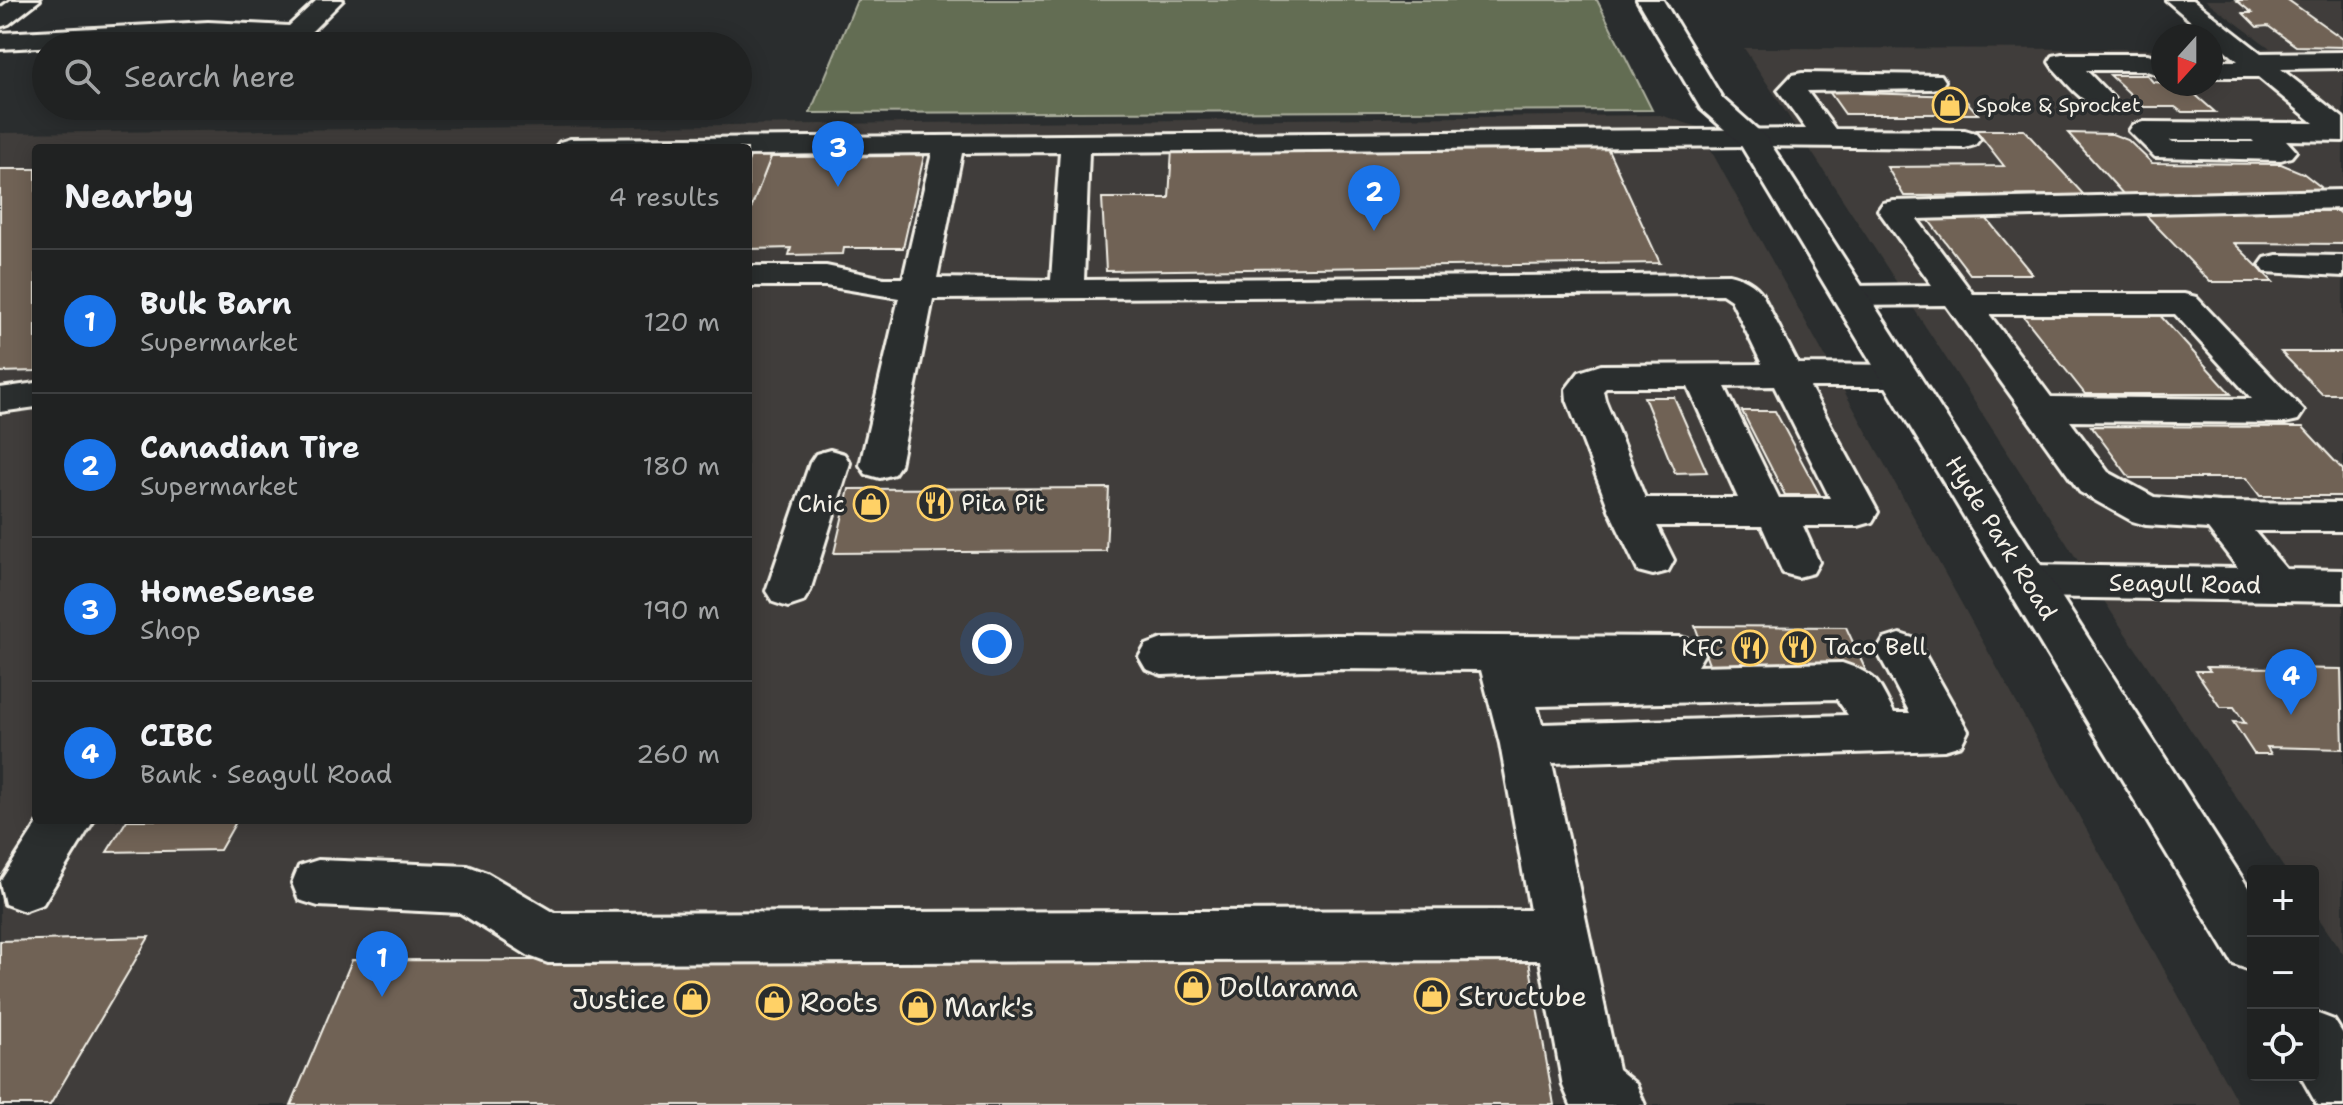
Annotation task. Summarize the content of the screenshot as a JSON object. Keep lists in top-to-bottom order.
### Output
{
  "streets": {
    "main road": ["Hyde Park Road"],
    "street": ["Seagull Road"]
  },
  "crossings": [
    ["Hyde Park Road", "Seagull Road"]
  ],
  "places": {
    "shop": [
      "Spoke & Sprocket",
      "Chic",
      "Dollarama",
      "Structube",
      "Justice",
      "Roots",
      "Mark's"
    ],
    "restaurant": ["Pita Pit", "Taco Bell", "KFC"]
  },
  "north": "bottom",
  "page": {
    "search": "Search here",
    "pins": [
      "3",
      "2",
      "4",
      "1"
    ],
    "heading": ["Nearby", "4 results"],
    "list": [
      {
        "mark": "1",
        "name": "Bulk Barn",
        "note": "Supermarket",
        "value": "120 m"
      },
      {
        "mark": "2",
        "name": "Canadian Tire",
        "note": "Supermarket",
        "value": "180 m"
      },
      {
        "mark": "3",
        "name": "HomeSense",
        "note": "Shop",
        "value": "190 m"
      },
      {
        "mark": "4",
        "name": "CIBC",
        "note": "Bank · Seagull Road",
        "value": "260 m"
      }
    ],
    "map_buttons": ["+", "−"]
  }
}
